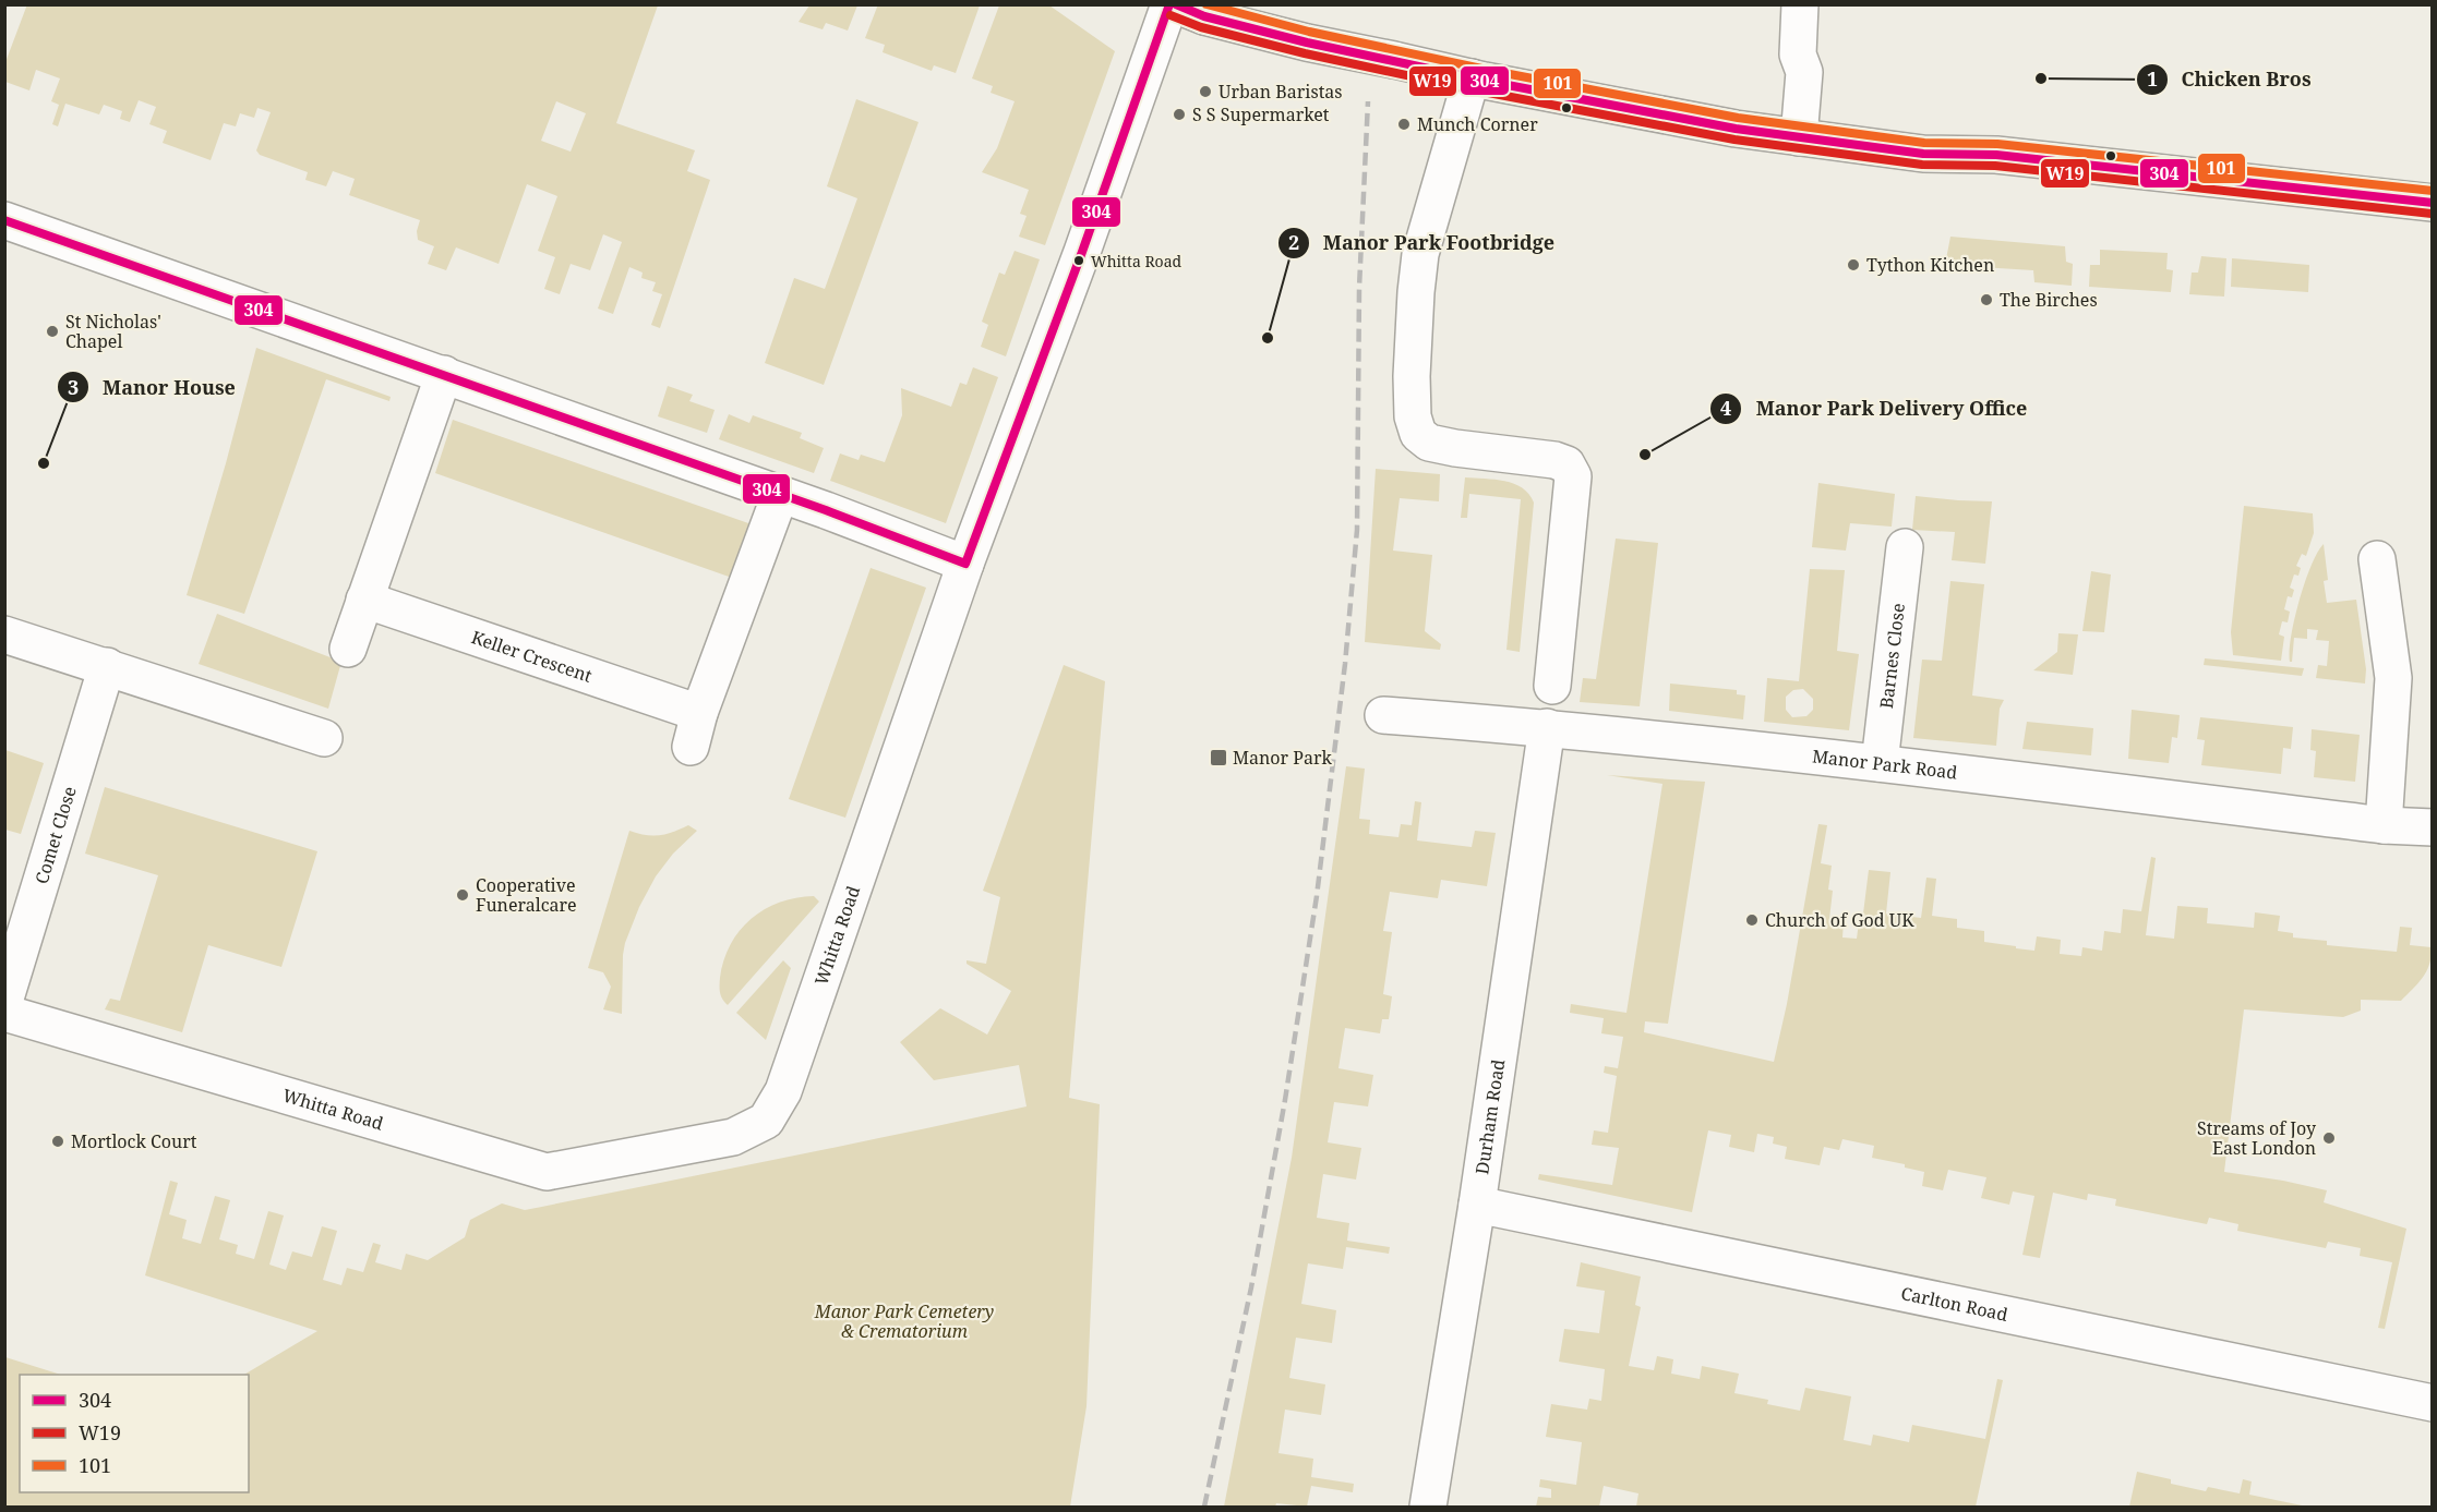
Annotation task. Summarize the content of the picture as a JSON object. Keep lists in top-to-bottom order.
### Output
{
  "streets": {
    "street": [
      "Barnes Close",
      "Keller Crescent",
      "Manor Park Road",
      "Comet Close",
      "Whitta Road",
      "Durham Road",
      "Carlton Road"
    ]
  },
  "crossings": [
    ["Barnes Close", "Manor Park Road"],
    ["Manor Park Road", "Durham Road"],
    ["Durham Road", "Carlton Road"]
  ],
  "parks": ["Manor Park Cemetery & Crematorium"],
  "places": {
    "other": [
      "Chicken Bros",
      "Urban Baristas",
      "S S Supermarket",
      "Munch Corner",
      "Whitta Road",
      "Tython Kitchen",
      "The Birches",
      "St Nicholas' Chapel",
      "Manor Park Footbridge",
      "Manor Park Delivery Office",
      "Manor House",
      "Cooperative Funeralcare",
      "Church of God UK",
      "Streams of Joy East London",
      "Mortlock Court"
    ],
    "transit": ["Manor Park"]
  },
  "lines": ["transit line 304", "transit line 101", "transit line W19"],
  "legend": ["304", "W19", "101"]
}
